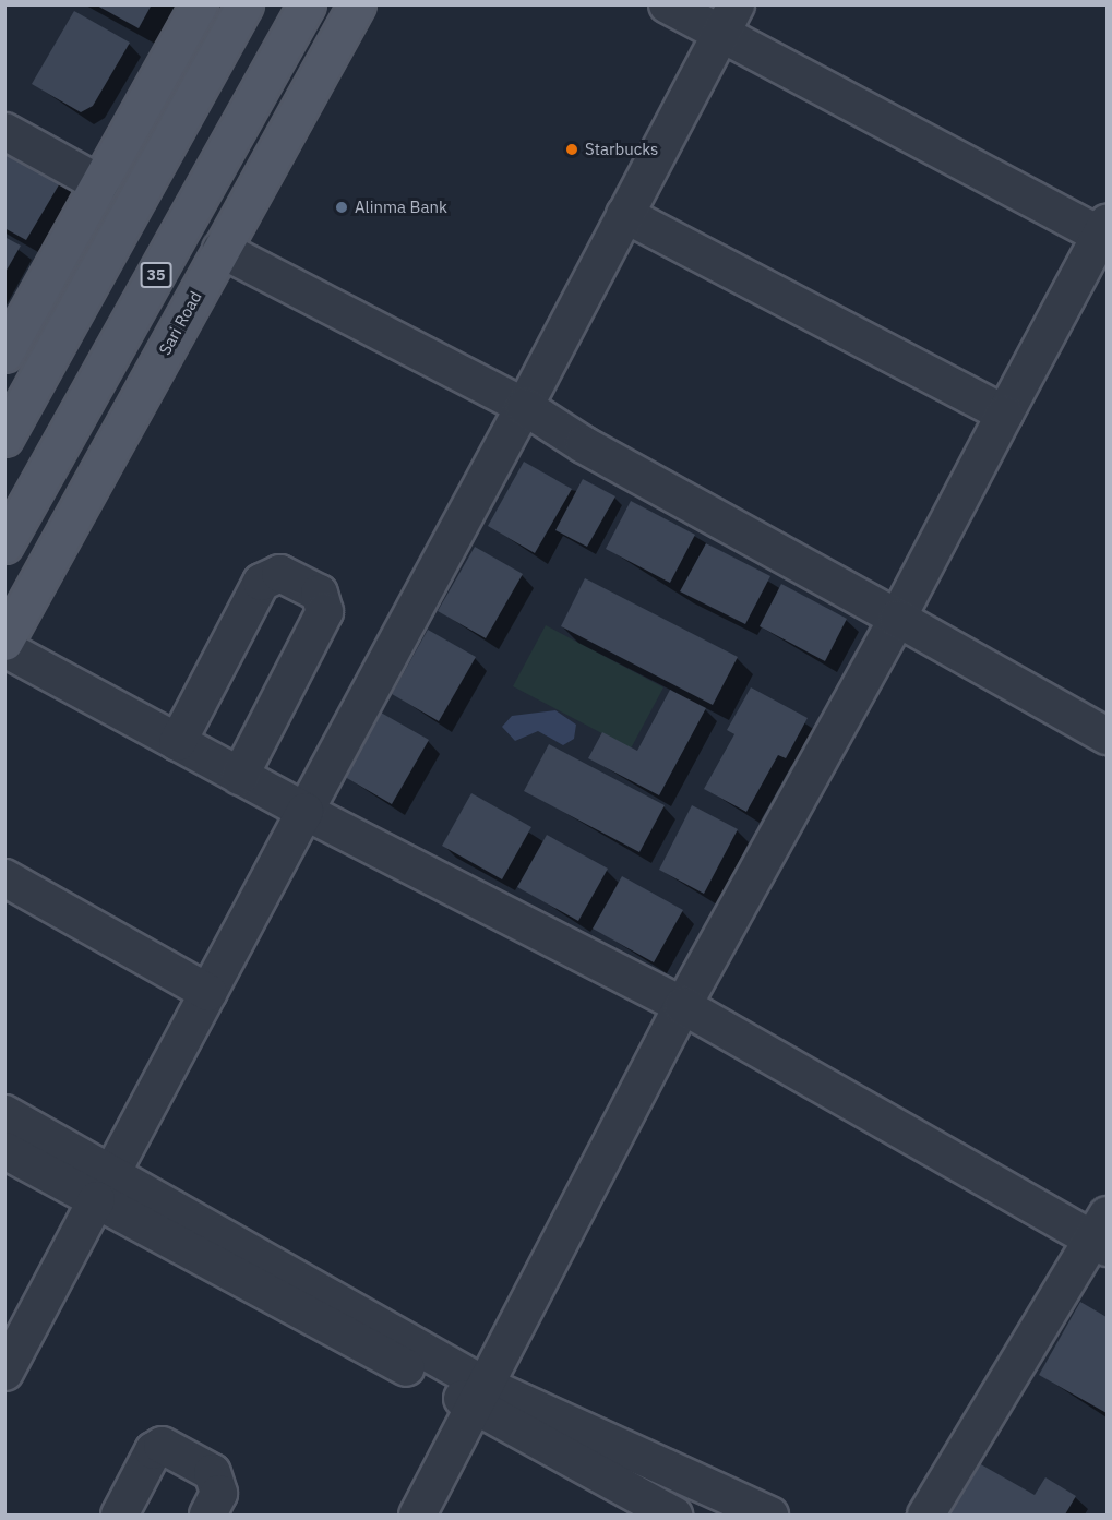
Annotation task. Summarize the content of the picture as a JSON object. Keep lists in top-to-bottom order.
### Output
{
  "streets": {
    "main road": ["35", "Sari Road"]
  },
  "places": ["Starbucks", "Alinma Bank"]
}
